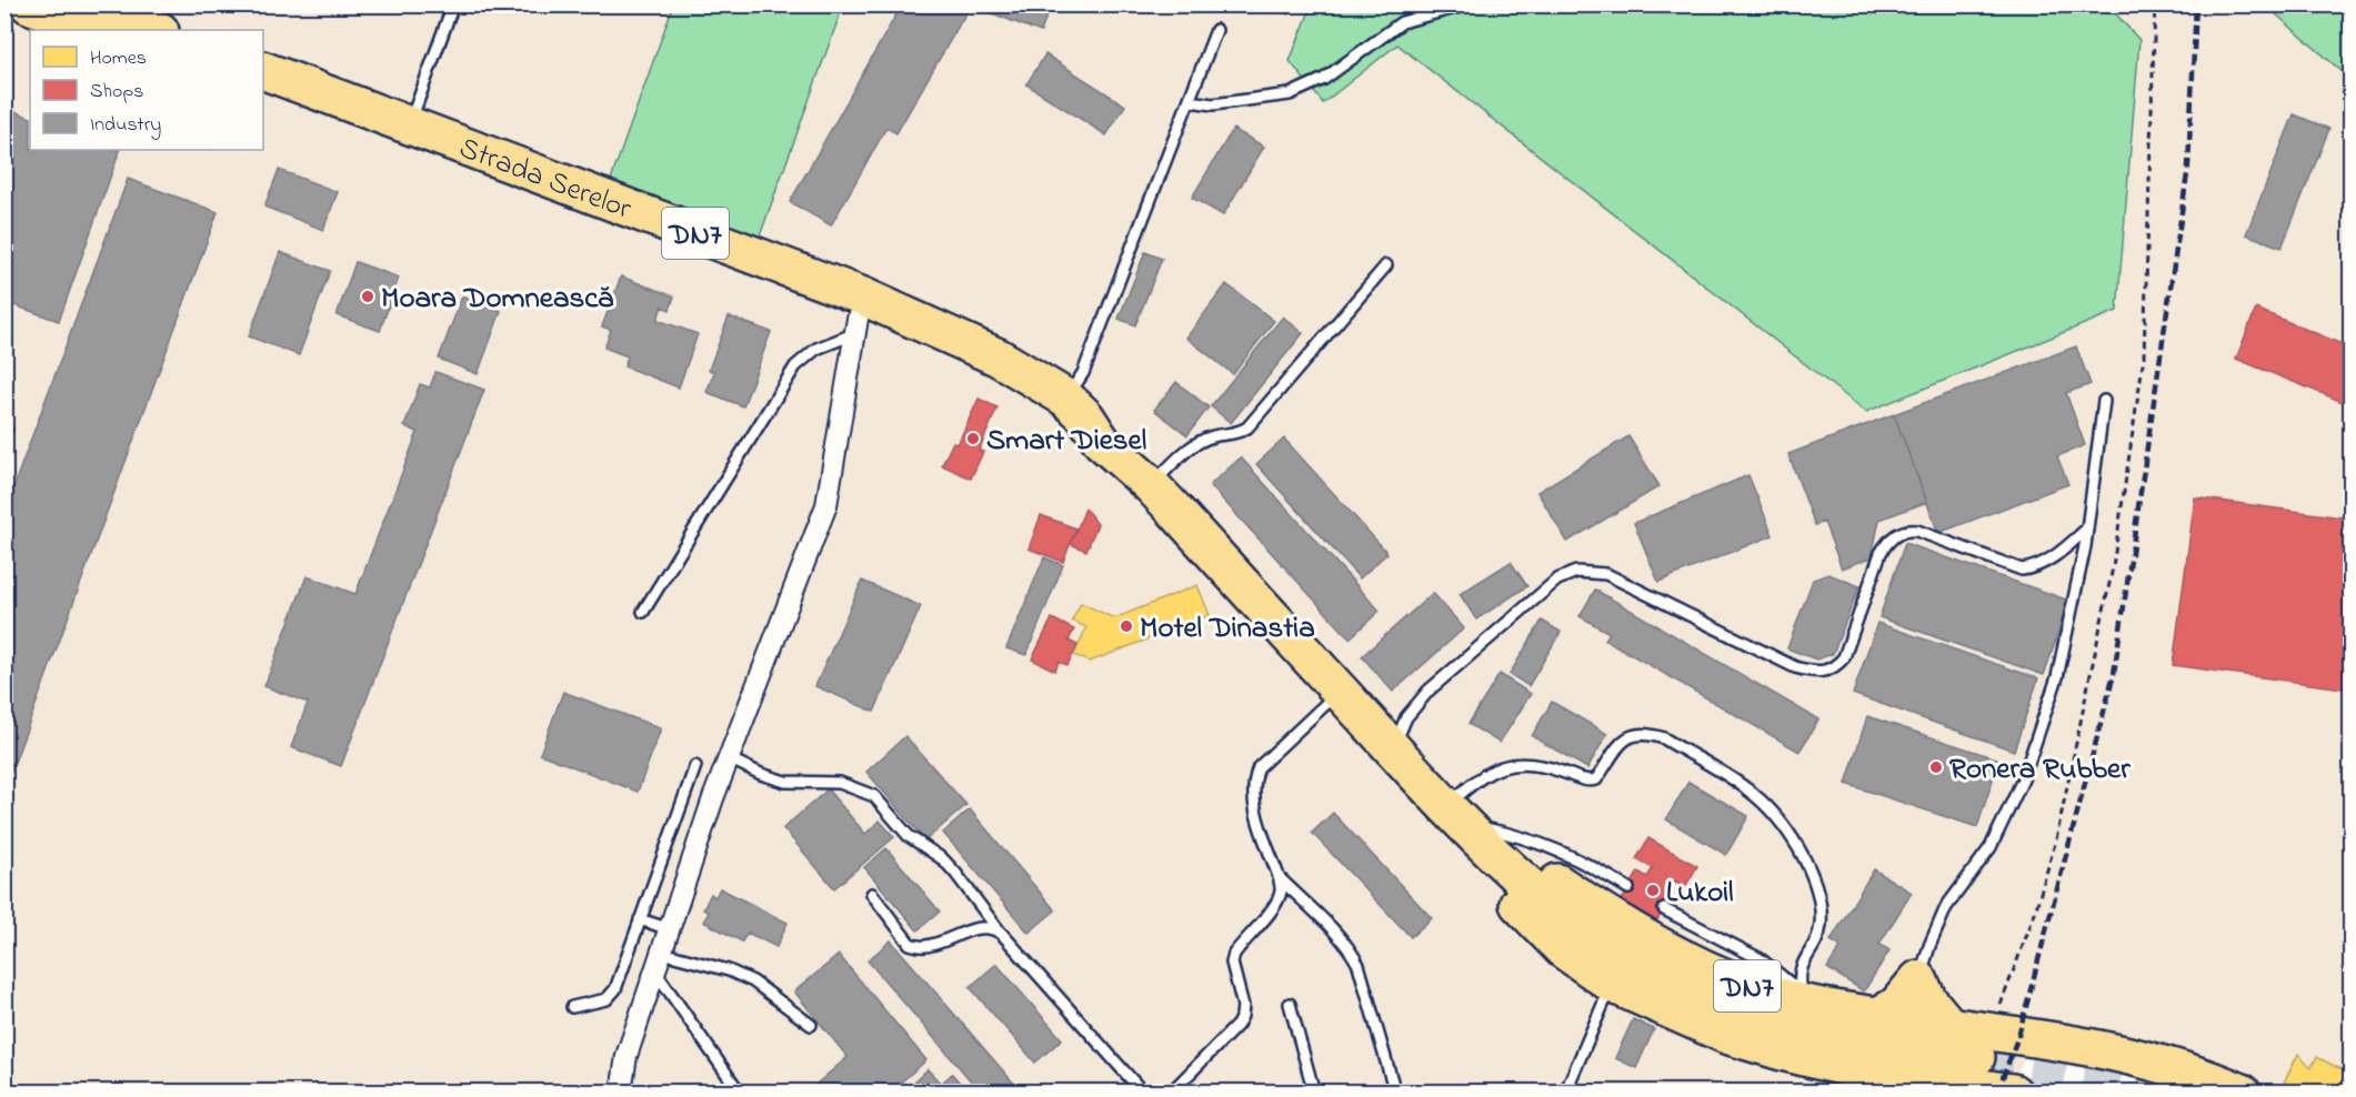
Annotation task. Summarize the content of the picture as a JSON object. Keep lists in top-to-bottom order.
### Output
{
  "streets": {
    "highway": ["Strada Serelor", "DN7"]
  },
  "crossings": [
    ["Strada Serelor", "DN7"]
  ],
  "places": [
    "Moara Domnească",
    "Smart Diesel",
    "Motel Dinastia",
    "Ronera Rubber",
    "Lukoil"
  ],
  "legend": ["Homes", "Shops", "Industry"]
}
